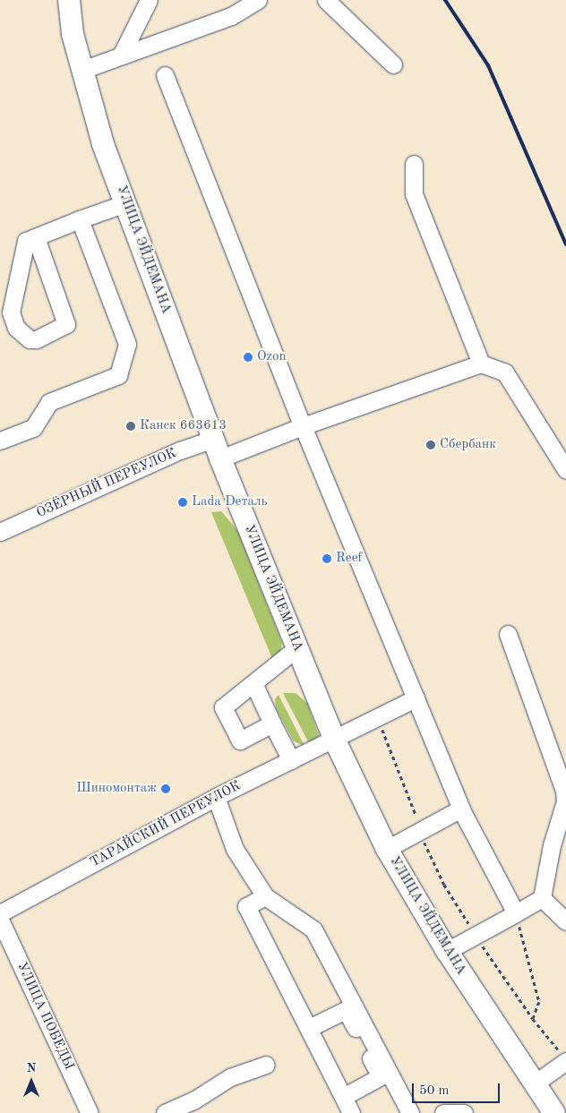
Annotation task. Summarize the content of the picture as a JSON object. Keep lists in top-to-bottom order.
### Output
{
  "streets": {
    "main road": ["УЛИЦА ЭЙДЕМАНА"],
    "street": ["ОЗЁРНЫЙ ПЕРЕУЛОК", "ТАРАЙСКИЙ ПЕРЕУЛОК", "УЛИЦА ПОБЕДЫ"]
  },
  "crossings": [
    ["УЛИЦА ЭЙДЕМАНА", "ОЗЁРНЫЙ ПЕРЕУЛОК"],
    ["УЛИЦА ЭЙДЕМАНА", "ТАРАЙСКИЙ ПЕРЕУЛОК"]
  ],
  "places": [
    "Ozon",
    "Канск 663613",
    "Сбербанк",
    "Lada Dеталь",
    "Reef",
    "Шиномонтаж"
  ],
  "scale_bar": "50 m",
  "north": "top"
}
